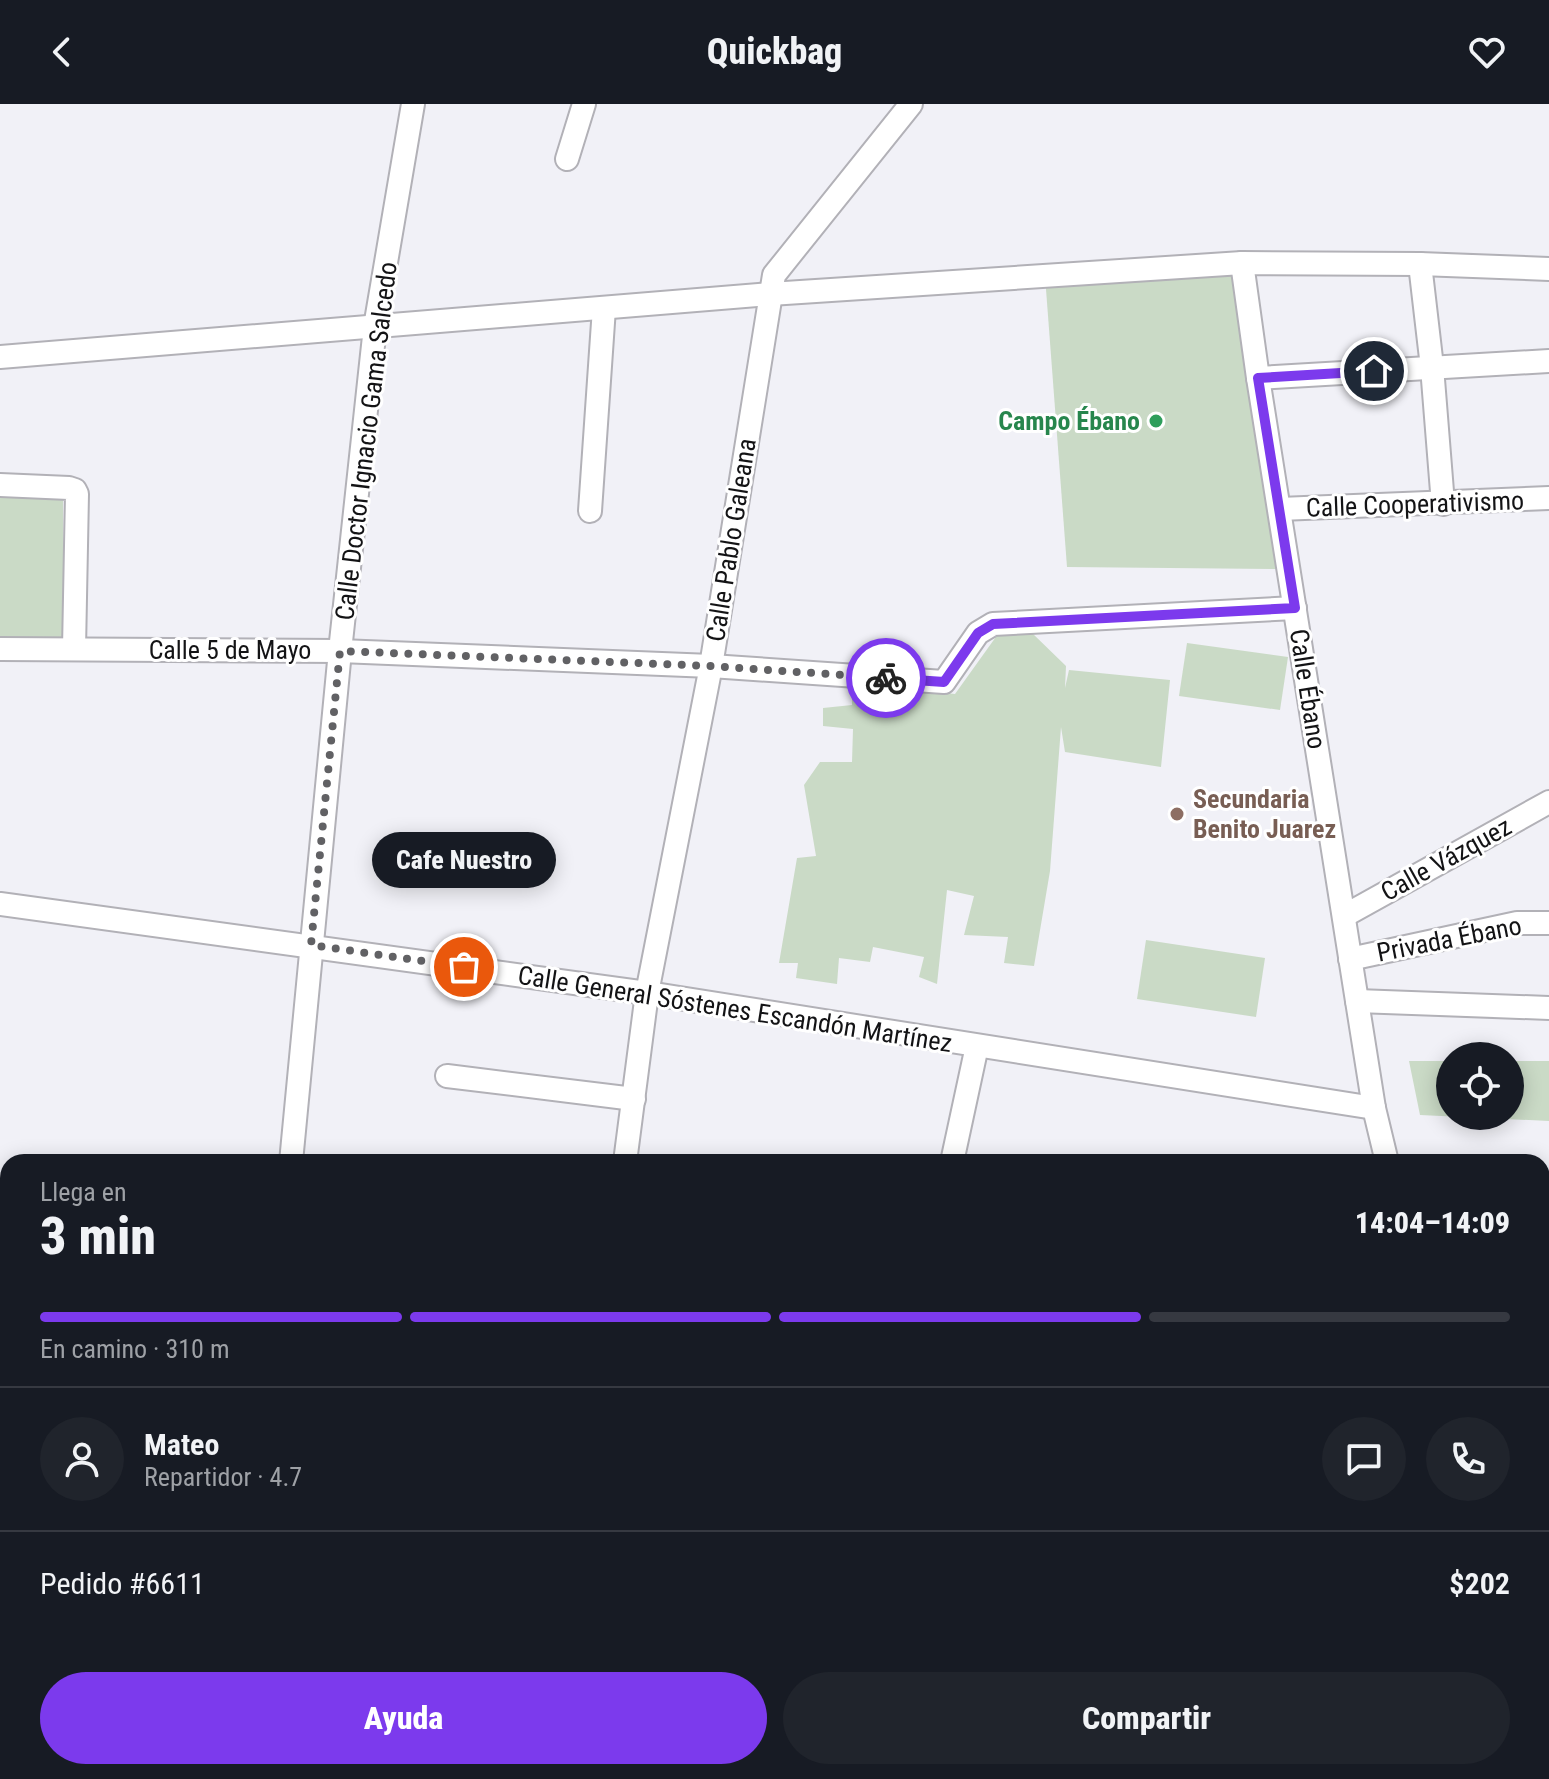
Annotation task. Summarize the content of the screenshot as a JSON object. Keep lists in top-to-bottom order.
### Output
{
  "streets": {
    "street": [
      "Calle Doctor Ignacio Gama Salcedo",
      "Calle Cooperativismo",
      "Calle Pablo Galeana",
      "Calle 5 de Mayo",
      "Calle Ébano",
      "Calle Vázquez",
      "Privada Ébano",
      "Calle General Sóstenes Escandón Martínez"
    ]
  },
  "crossings": [
    ["Calle Doctor Ignacio Gama Salcedo", "Calle 5 de Mayo"],
    ["Calle Doctor Ignacio Gama Salcedo", "Calle General Sóstenes Escandón Martínez"],
    ["Calle Cooperativismo", "Calle Ébano"],
    ["Calle Pablo Galeana", "Calle 5 de Mayo"],
    ["Calle Pablo Galeana", "Calle General Sóstenes Escandón Martínez"],
    ["Calle 5 de Mayo", "Calle Ébano"],
    ["Calle Ébano", "Calle Vázquez"],
    ["Calle Ébano", "Privada Ébano"],
    ["Calle Ébano", "Calle General Sóstenes Escandón Martínez"]
  ],
  "places": ["Campo Ébano", "Secundaria Benito Juarez", "Cafe Nuestro"],
  "page": {
    "header": "Quickbag",
    "bubble": "Cafe Nuestro",
    "heading": ["3 min", "Llega en", "14:04–14:09"],
    "panel": [
      "Mateo",
      "Repartidor · 4.7",
      "Pedido #6611",
      "$202"
    ],
    "bar": "En camino · 310 m",
    "buttons": ["Ayuda", "Compartir"]
  }
}
